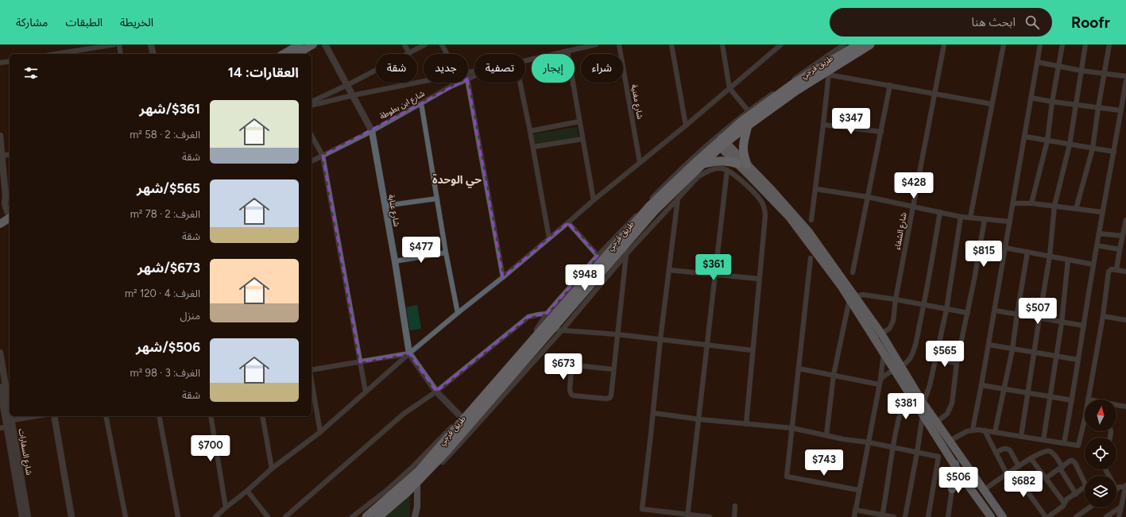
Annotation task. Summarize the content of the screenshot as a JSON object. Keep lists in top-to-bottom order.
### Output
{
  "streets": {
    "highway": ["طريق قرجي"],
    "street": [
      "شارع مغنية",
      "شارع ابن بطوطة",
      "شارع عنابة",
      "شارع الشفاء",
      "شارع السفارات"
    ]
  },
  "crossings": [
    ["طريق قرجي", "شارع عنابة"],
    ["شارع ابن بطوطة", "شارع عنابة"]
  ],
  "districts": ["حي الوحدة"],
  "north": "top",
  "page": {
    "header": "Roofr",
    "search": "ابحث هنا",
    "nav": ["الخريطة", "الطبقات", "مشاركة"],
    "chip": [
      "شراء",
      "إيجار",
      "تصفية",
      "جديد",
      "شقة"
    ],
    "heading": "العقارات: 14",
    "list": [
      {
        "name": "$361/شهر",
        "note": "الغرف: 2 · 58 m² · شقة"
      },
      {
        "name": "$565/شهر",
        "note": "الغرف: 2 · 78 m² · شقة"
      },
      {
        "name": "$673/شهر",
        "note": "الغرف: 4 · 120 m² · منزل"
      },
      {
        "name": "$506/شهر",
        "note": "الغرف: 3 · 98 m² · شقة"
      }
    ],
    "price": [
      "$347",
      "$428",
      "$477",
      "$815",
      "$361",
      "$948",
      "$507",
      "$565",
      "$673",
      "$381",
      "$700",
      "$743",
      "$506",
      "$682"
    ]
  }
}
